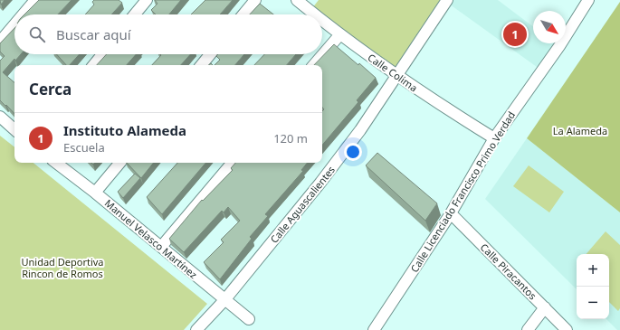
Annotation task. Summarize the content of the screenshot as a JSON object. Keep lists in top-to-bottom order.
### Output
{
  "streets": {
    "street": [
      "Calle Colima",
      "Calle Licenciado Francisco Primo Verdad",
      "Calle Aguascalientes",
      "Manuel Velasco Martínez",
      "Calle Piracantos"
    ]
  },
  "crossings": [
    ["Calle Colima", "Calle Licenciado Francisco Primo Verdad"],
    ["Calle Colima", "Calle Aguascalientes"],
    ["Calle Licenciado Francisco Primo Verdad", "Calle Piracantos"],
    ["Calle Aguascalientes", "Manuel Velasco Martínez"]
  ],
  "parks": ["La Alameda", "Unidad Deportiva Rincon de Romos"],
  "north": "bottom right",
  "page": {
    "search": "Buscar aquí",
    "pins": "1",
    "heading": "Cerca",
    "list": [
      {
        "mark": "1",
        "name": "Instituto Alameda",
        "note": "Escuela",
        "value": "120 m"
      }
    ],
    "map_buttons": ["+", "−"]
  }
}
